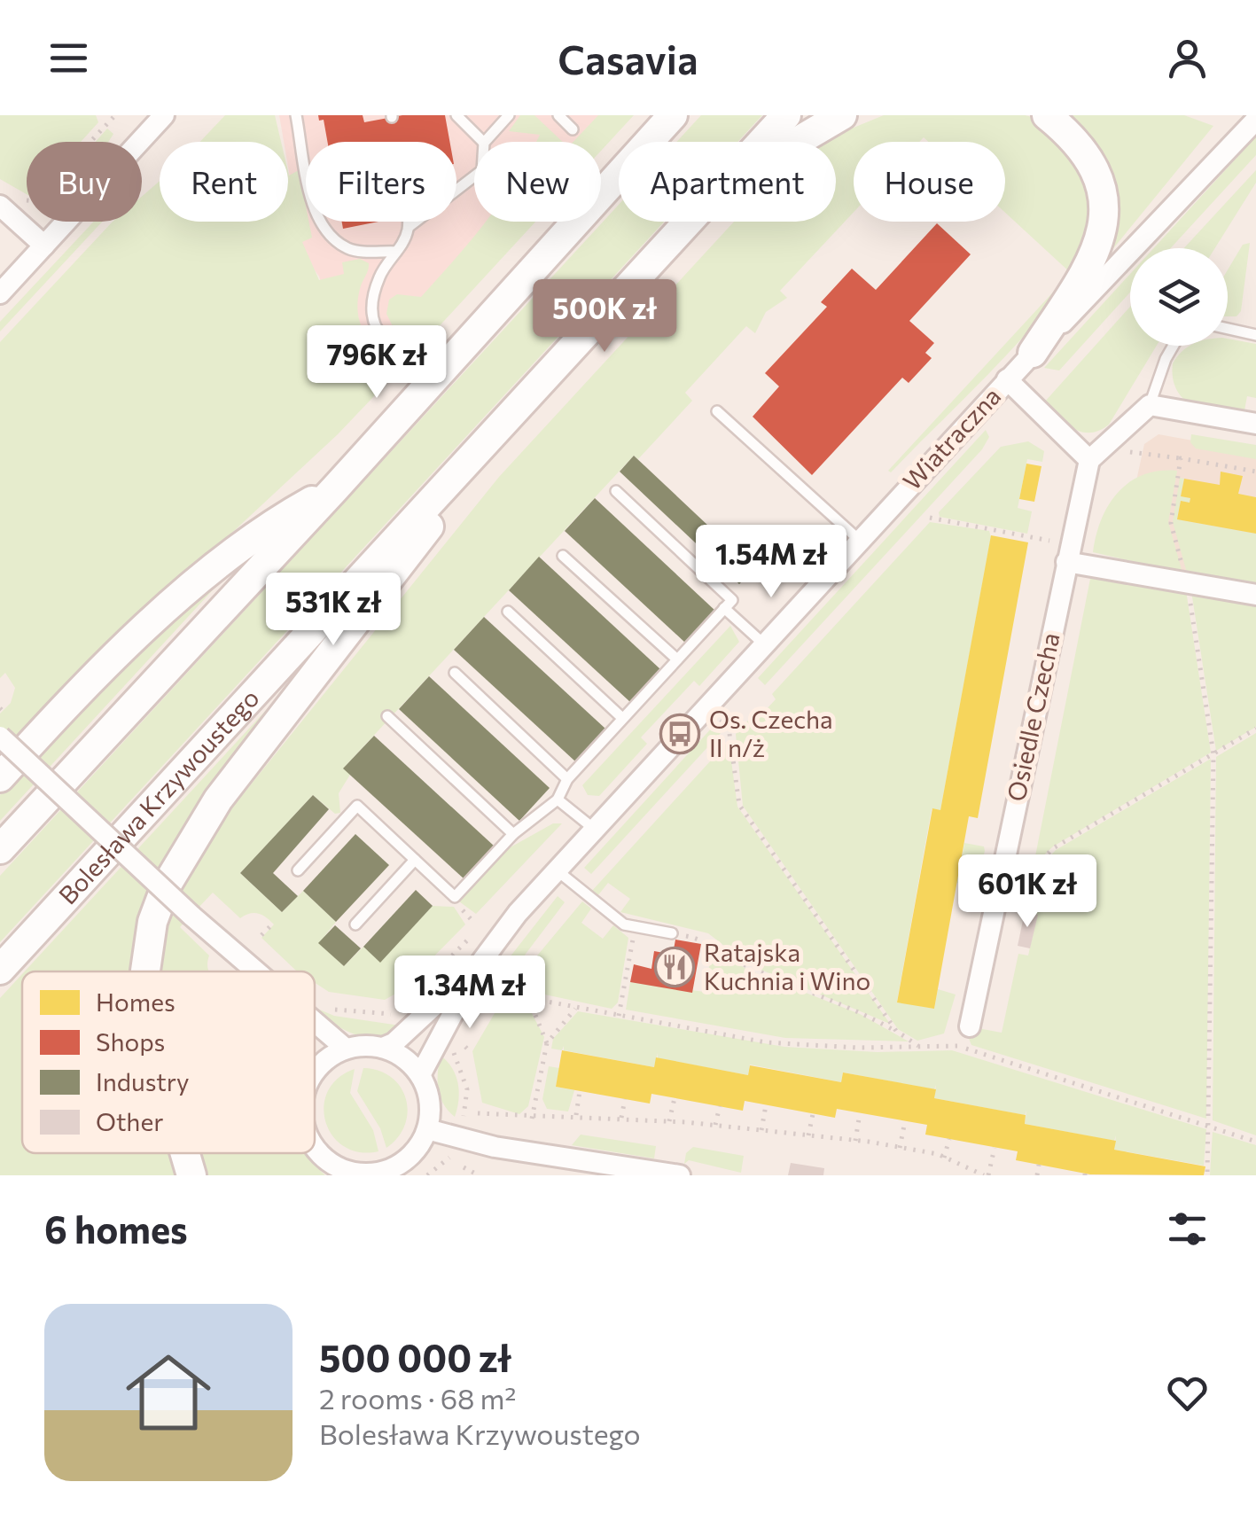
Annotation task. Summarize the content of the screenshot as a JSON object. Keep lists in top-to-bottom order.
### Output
{
  "streets": {
    "main road": ["Bolesława Krzywoustego"],
    "street": ["Wiatraczna", "Osiedle Czecha"]
  },
  "places": {
    "bus stop": ["Os. Czecha II n/ż"],
    "restaurant": ["Ratajska Kuchnia i Wino"]
  },
  "legend": [
    "Homes",
    "Shops",
    "Industry",
    "Other"
  ],
  "page": {
    "header": "Casavia",
    "chip": [
      "Buy",
      "Rent",
      "Filters",
      "New",
      "Apartment",
      "House"
    ],
    "price": [
      "500K zł",
      "796K zł",
      "1.54M zł",
      "531K zł",
      "601K zł",
      "1.34M zł"
    ],
    "heading": "6 homes",
    "list": [
      {
        "name": "500 000 zł",
        "note": "2 rooms · 68 m² · Bolesława Krzywoustego"
      }
    ]
  }
}
